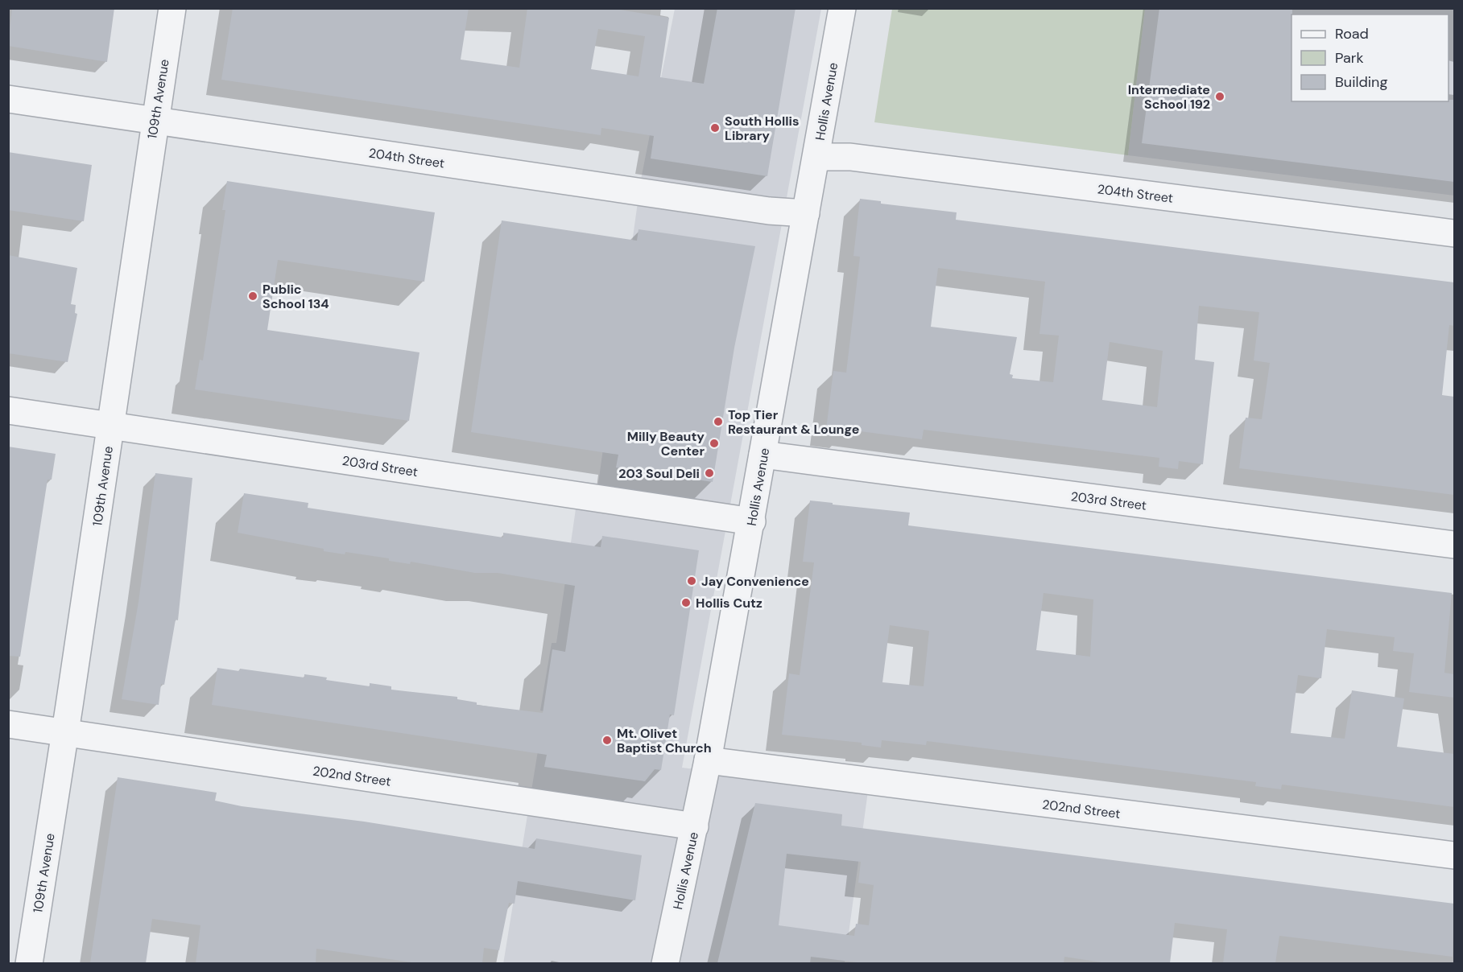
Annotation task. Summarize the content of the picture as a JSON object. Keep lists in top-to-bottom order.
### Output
{
  "streets": {
    "street": [
      "109th Avenue",
      "Hollis Avenue",
      "204th Street",
      "203rd Street",
      "202nd Street"
    ]
  },
  "crossings": [
    ["109th Avenue", "204th Street"],
    ["109th Avenue", "203rd Street"],
    ["109th Avenue", "202nd Street"],
    ["Hollis Avenue", "204th Street"],
    ["Hollis Avenue", "203rd Street"],
    ["Hollis Avenue", "202nd Street"]
  ],
  "places": [
    "Intermediate School 192",
    "South Hollis Library",
    "Public School 134",
    "Top Tier Restaurant & Lounge",
    "Milly Beauty Center",
    "203 Soul Deli",
    "Jay Convenience",
    "Hollis Cutz",
    "Mt. Olivet Baptist Church"
  ],
  "legend": ["Road", "Park", "Building"]
}
